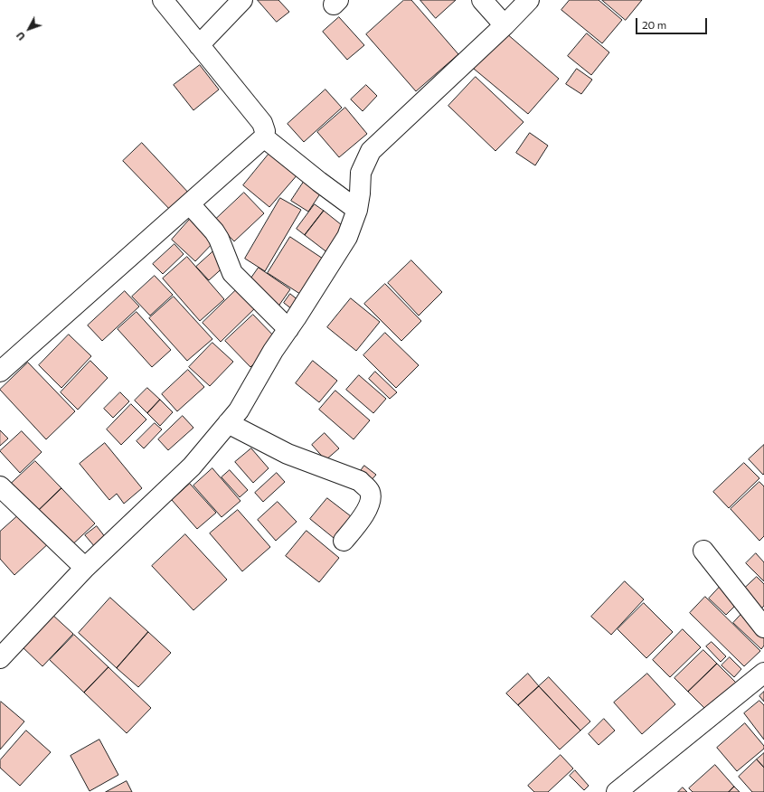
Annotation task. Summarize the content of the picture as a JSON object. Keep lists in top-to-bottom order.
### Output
{
  "scale_bar": "20 m",
  "north": "bottom left"
}
